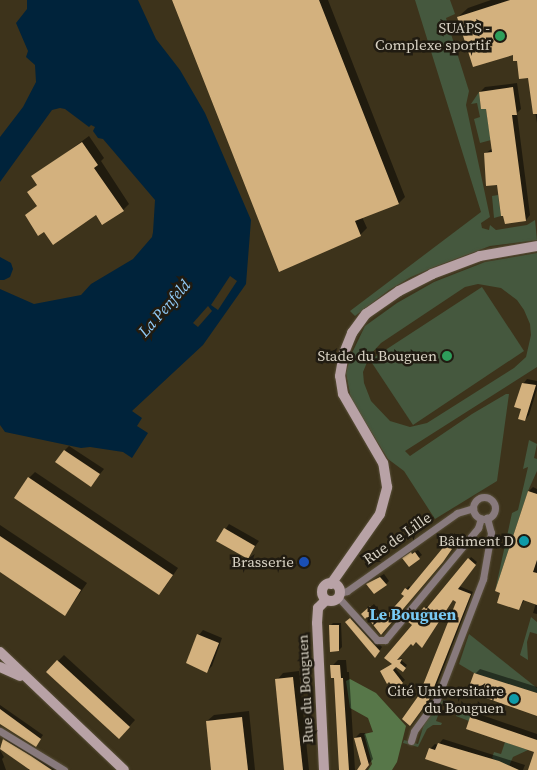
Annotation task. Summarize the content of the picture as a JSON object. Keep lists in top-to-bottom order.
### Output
{
  "streets": {
    "street": ["Rue de Lille", "Rue du Bouguen"]
  },
  "crossings": [
    ["Rue de Lille", "Rue du Bouguen"]
  ],
  "districts": ["Le Bouguen"],
  "water": ["La Penfeld"],
  "places": [
    "SUAPS - Complexe sportif",
    "Stade du Bouguen",
    "Bâtiment D",
    "Brasserie",
    "Cité Universitaire du Bouguen"
  ]
}
